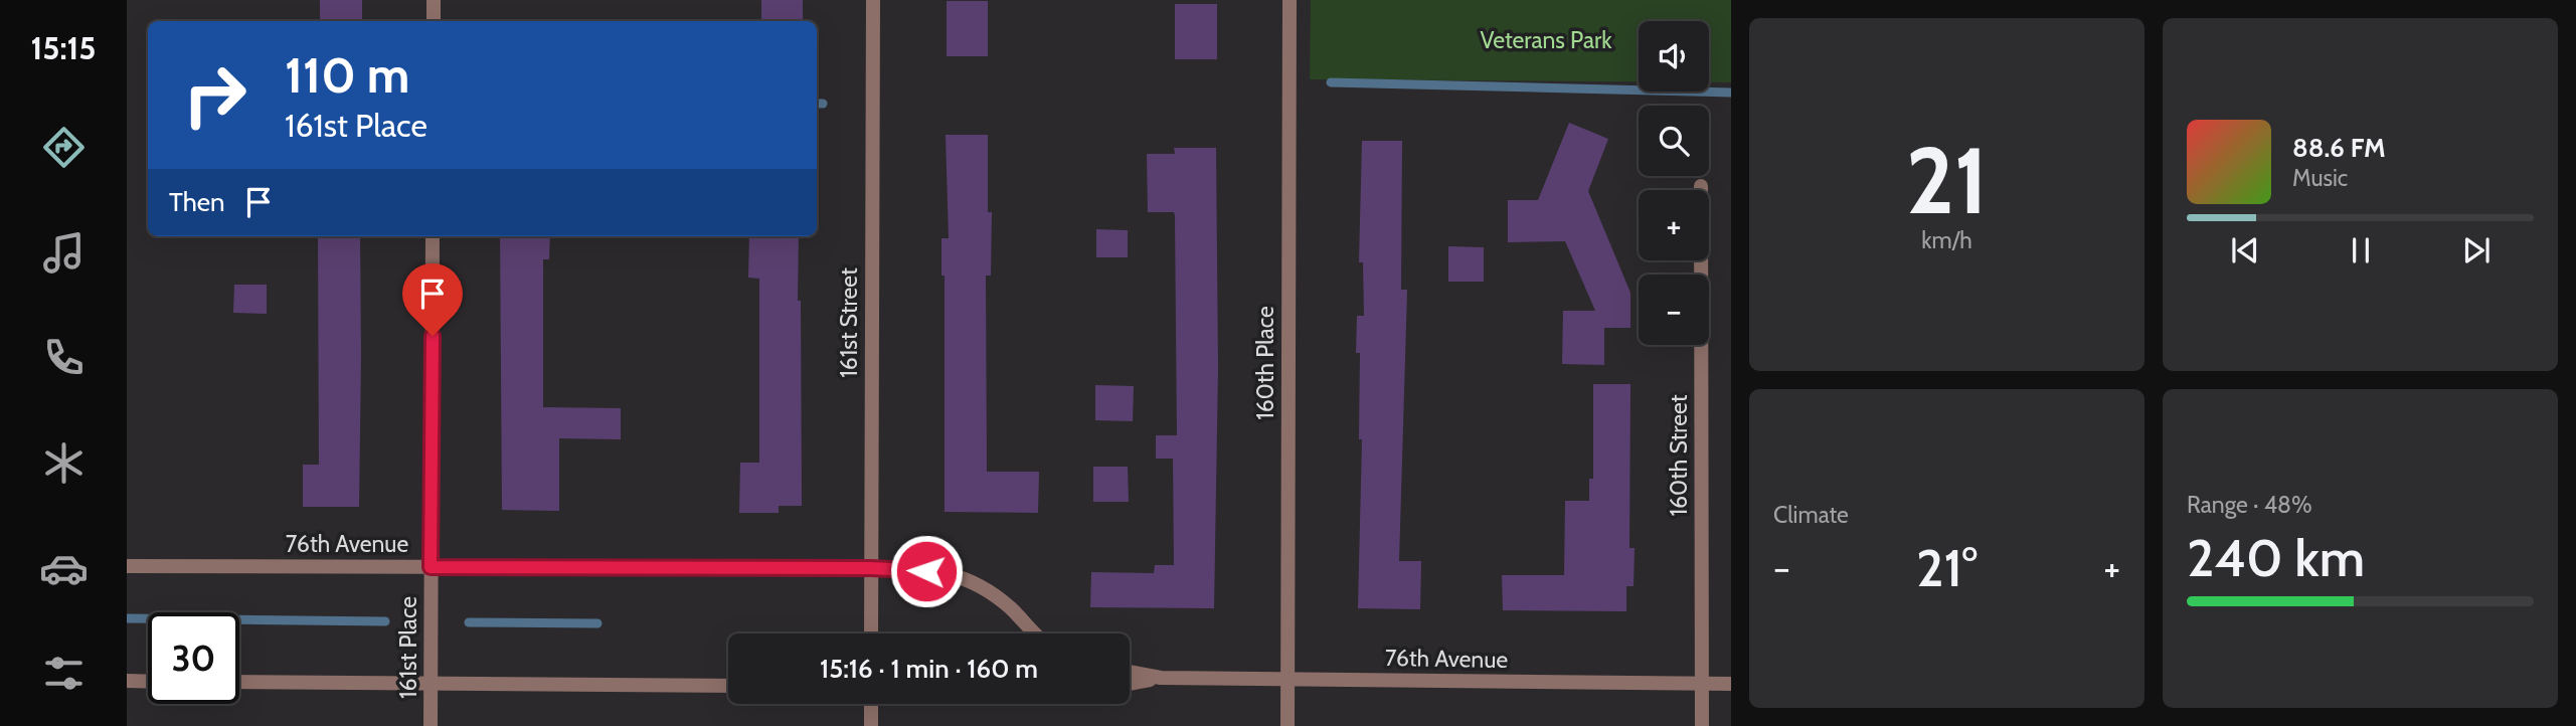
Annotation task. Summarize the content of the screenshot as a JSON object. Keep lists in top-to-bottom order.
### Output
{
  "streets": {
    "street": [
      "161st Street",
      "160th Place",
      "160th Street",
      "76th Avenue",
      "161st Place"
    ]
  },
  "crossings": [
    ["161st Street", "76th Avenue"],
    ["160th Place", "76th Avenue"],
    ["160th Street", "76th Avenue"],
    ["76th Avenue", "161st Place"]
  ],
  "parks": ["Veterans Park"],
  "page": {
    "tabs": "15:15",
    "tile": [
      ["21", "km/h"],
      "Climate",
      ["Range · 48%", "240 km"]
    ],
    "map_buttons": ["+", "−"],
    "turn": ["110 m", "161st Place"],
    "song": ["88.6 FM", "Music"],
    "then": "Then",
    "heat": ["−", "21°", "+"],
    "limit": "30",
    "trip": "15:16 · 1 min · 160 m"
  }
}
